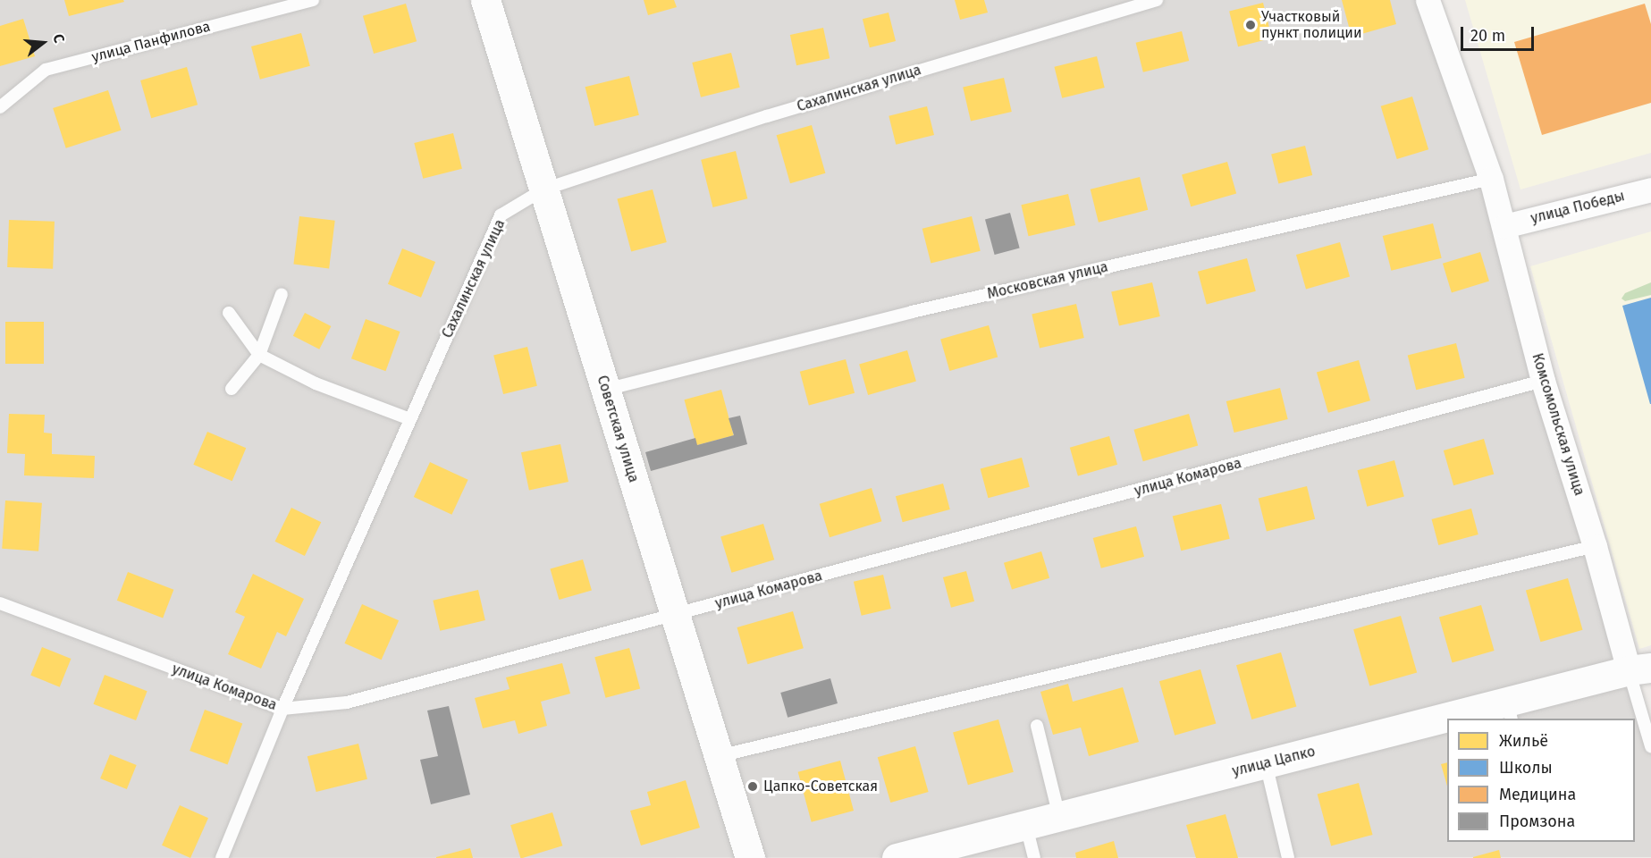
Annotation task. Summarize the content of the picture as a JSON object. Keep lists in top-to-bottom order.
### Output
{
  "streets": {
    "street": [
      "улица Победы",
      "Комсомольская улица",
      "Советская улица",
      "улица Цапко"
    ],
    "lane": [
      "улица Панфилова",
      "Сахалинская улица",
      "Московская улица",
      "улица Комарова"
    ]
  },
  "crossings": [
    ["Сахалинская улица", "Советская улица"],
    ["Сахалинская улица", "улица Комарова"],
    ["улица Победы", "Комсомольская улица"],
    ["Московская улица", "Комсомольская улица"],
    ["Московская улица", "Советская улица"],
    ["Комсомольская улица", "улица Комарова"],
    ["Комсомольская улица", "улица Цапко"],
    ["Советская улица", "улица Комарова"]
  ],
  "places": ["Участковый пункт полиции", "Цапко-Советская"],
  "legend": [
    "Жильё",
    "Школы",
    "Медицина",
    "Промзона"
  ],
  "scale_bar": "20 m",
  "north": "right"
}
